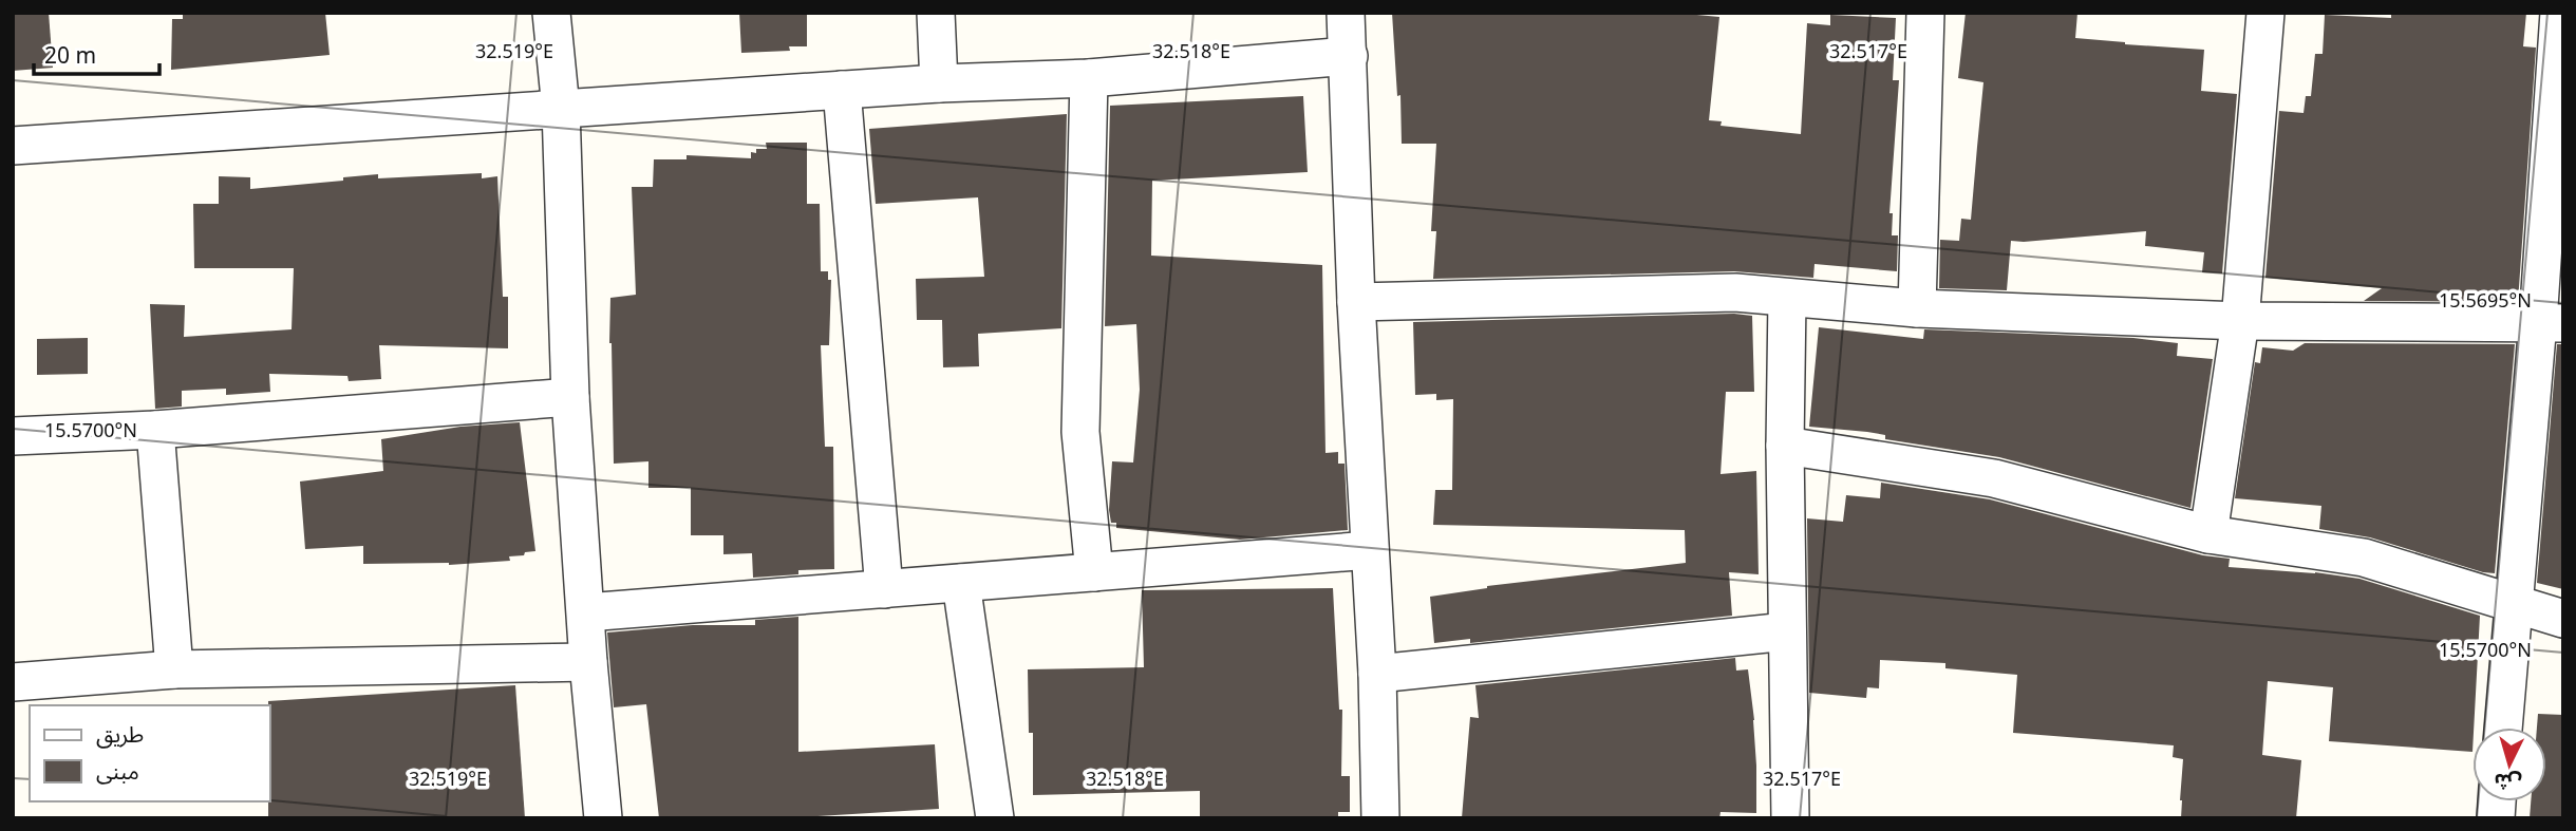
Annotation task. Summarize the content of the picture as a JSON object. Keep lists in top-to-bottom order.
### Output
{
  "legend": ["طريق", "مبنى"],
  "scale_bar": "20 m",
  "north": "bottom",
  "coordinates": [
    "32.519°E",
    "32.518°E",
    "32.517°E",
    "15.5695°N",
    "15.5700°N"
  ]
}
